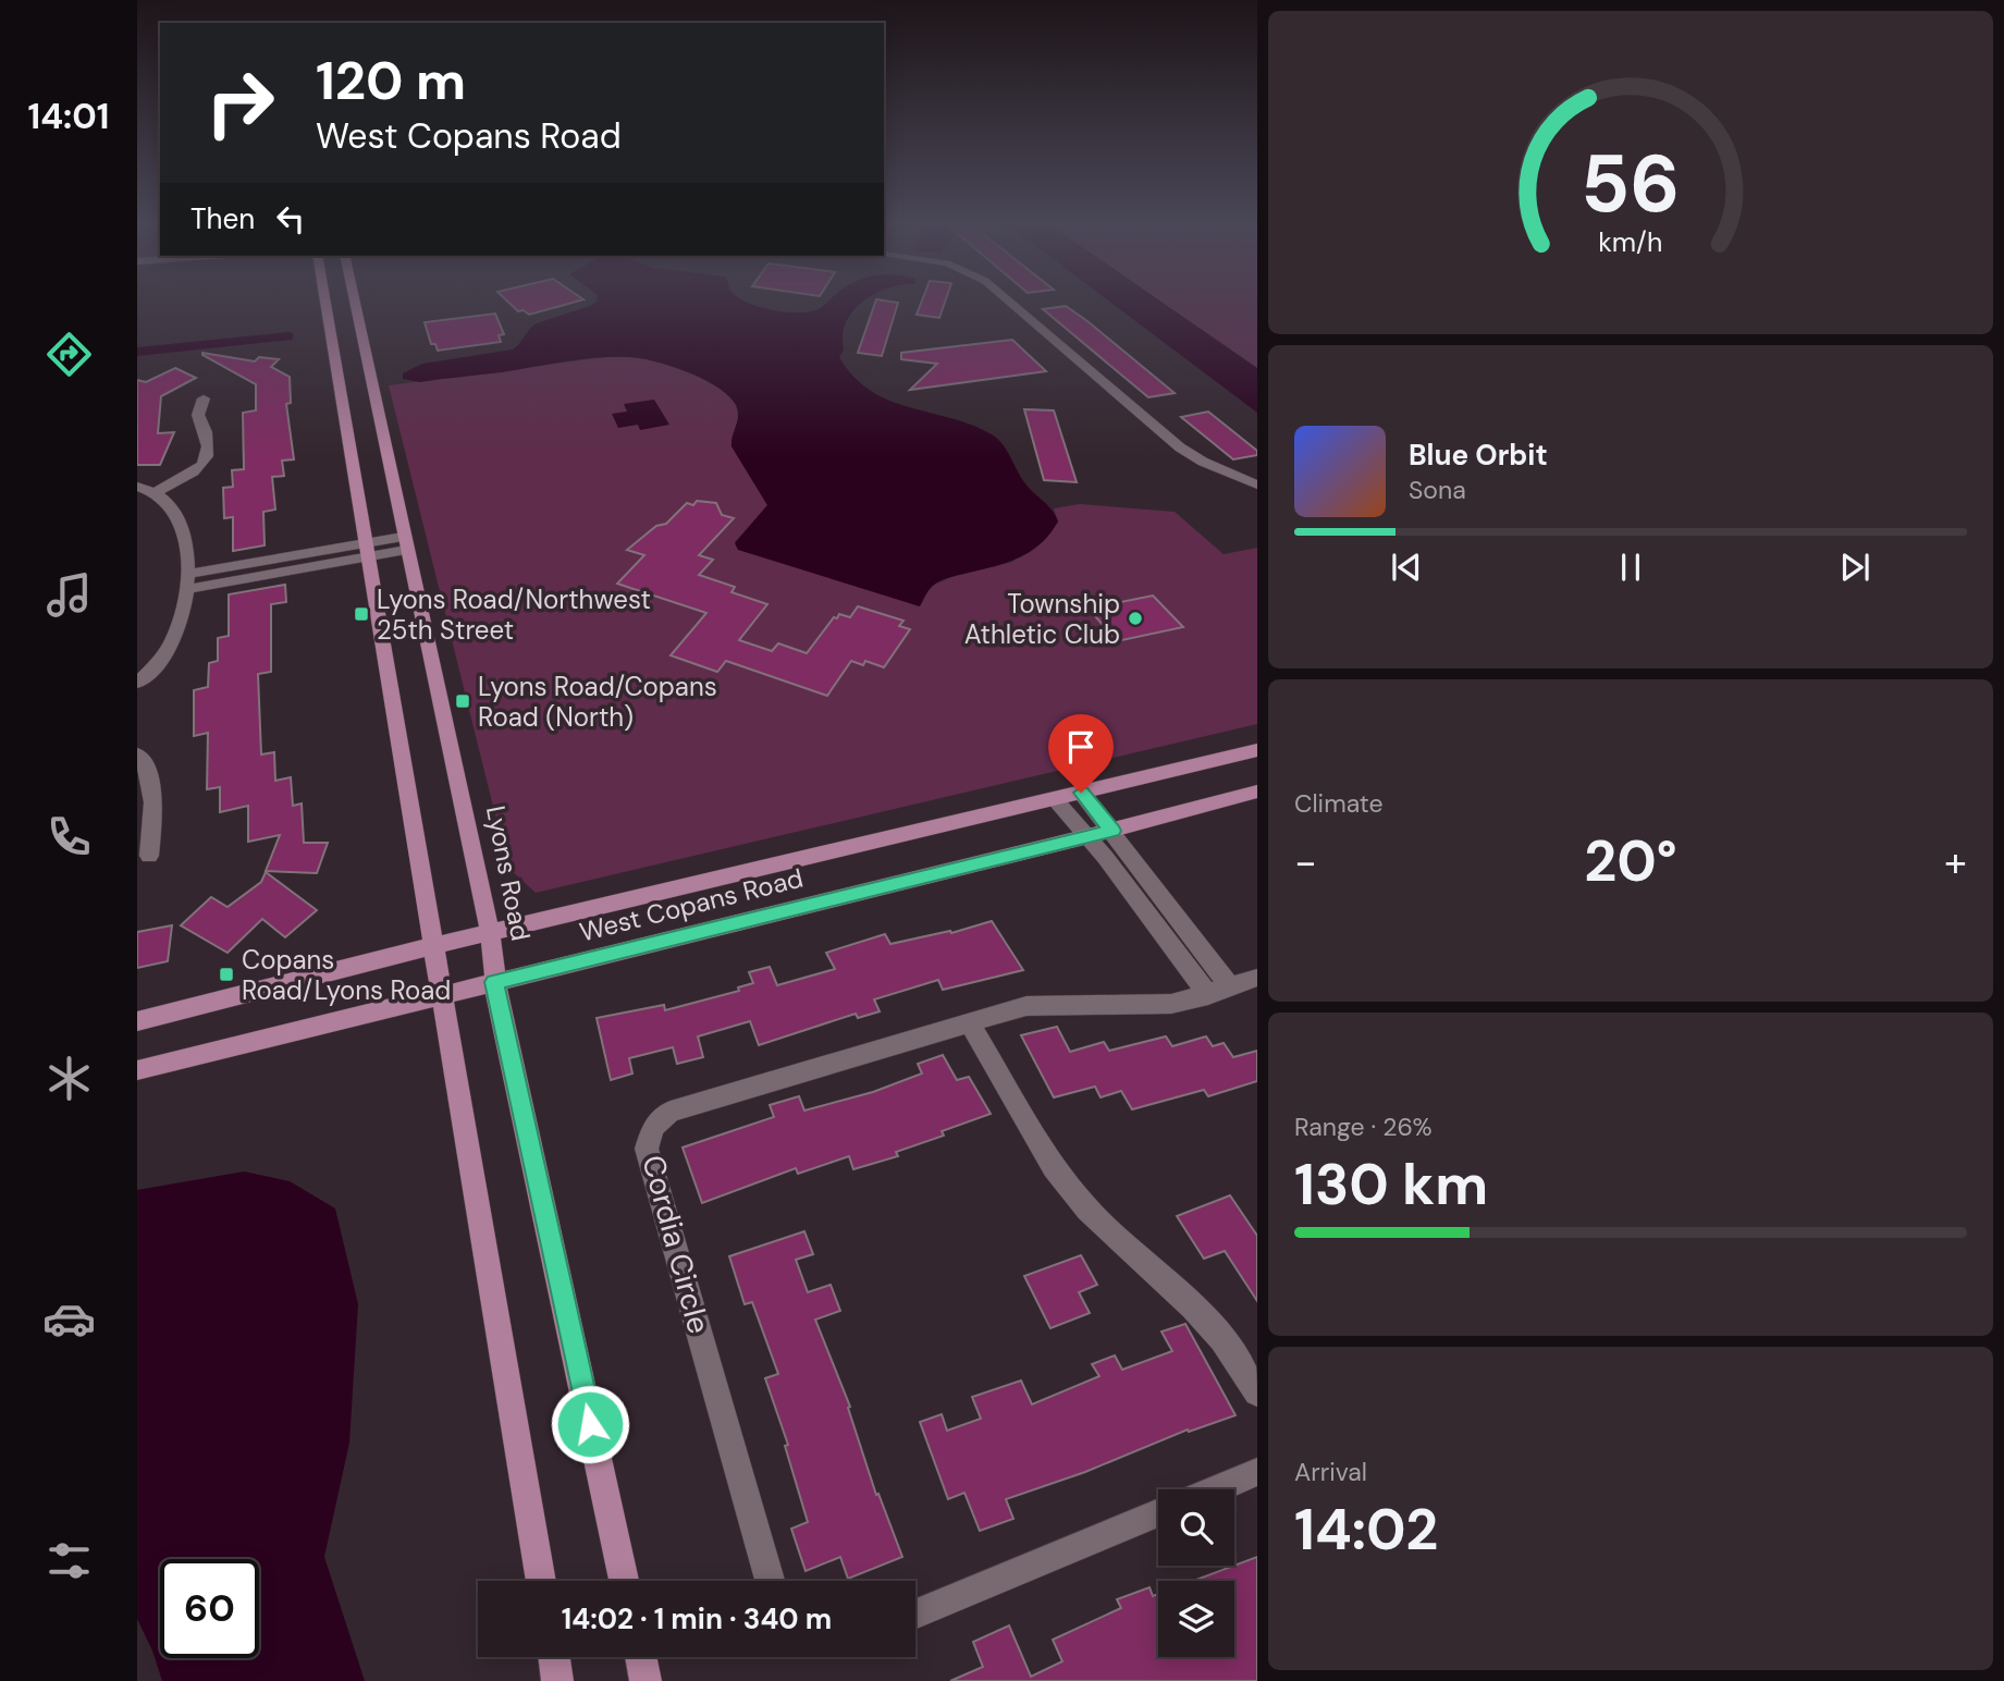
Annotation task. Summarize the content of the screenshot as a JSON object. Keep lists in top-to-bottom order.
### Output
{
  "streets": {
    "main road": ["Lyons Road", "West Copans Road"],
    "street": ["Cordia Circle"]
  },
  "crossings": [
    ["Lyons Road", "West Copans Road"]
  ],
  "places": {
    "transit": ["Lyons Road/Northwest 25th Street", "Lyons Road/Copans Road (North)", "Copans Road/Lyons Road"],
    "other": ["Township Athletic Club"]
  },
  "page": {
    "tabs": "14:01",
    "turn": ["120 m", "West Copans Road"],
    "then": "Then",
    "song": ["Blue Orbit", "Sona"],
    "tile": [
      "Climate",
      ["Range · 26%", "130 km"],
      ["Arrival", "14:02"]
    ],
    "heat": ["−", "20°", "+"],
    "limit": "60",
    "trip": "14:02 · 1 min · 340 m",
    "gauge": ["56", "km/h"]
  }
}
